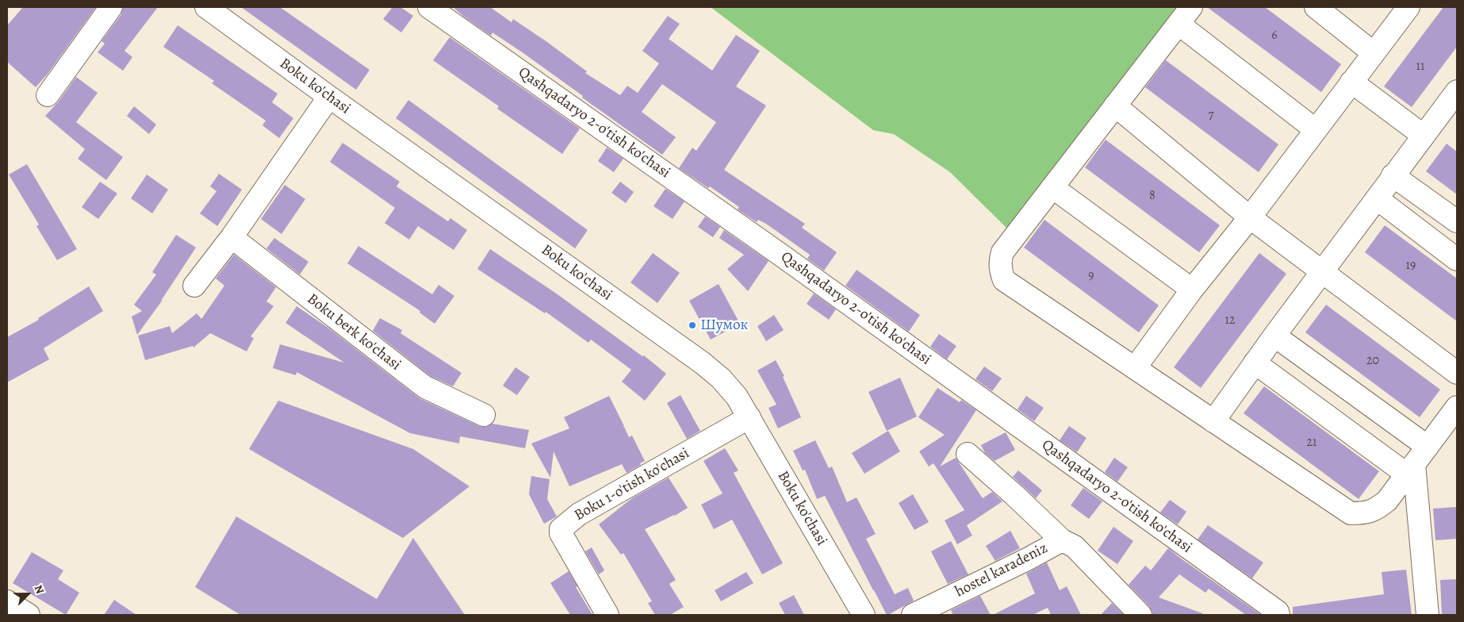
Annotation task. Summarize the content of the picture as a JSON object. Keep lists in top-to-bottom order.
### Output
{
  "streets": {
    "street": [
      "Boku ko'chasi",
      "Qashqadaryo 2-o'tish ko'chasi",
      "Boku berk ko'chasi",
      "Boku 1-o'tish ko'chasi",
      "hostel karadeniz"
    ]
  },
  "crossings": [
    ["Boku ko'chasi", "Boku 1-o'tish ko'chasi"]
  ],
  "places": ["Шумок"],
  "house_numbers": [
    "6",
    "11",
    "7",
    "8",
    "19",
    "9",
    "12",
    "20",
    "21"
  ],
  "north": "top right"
}
